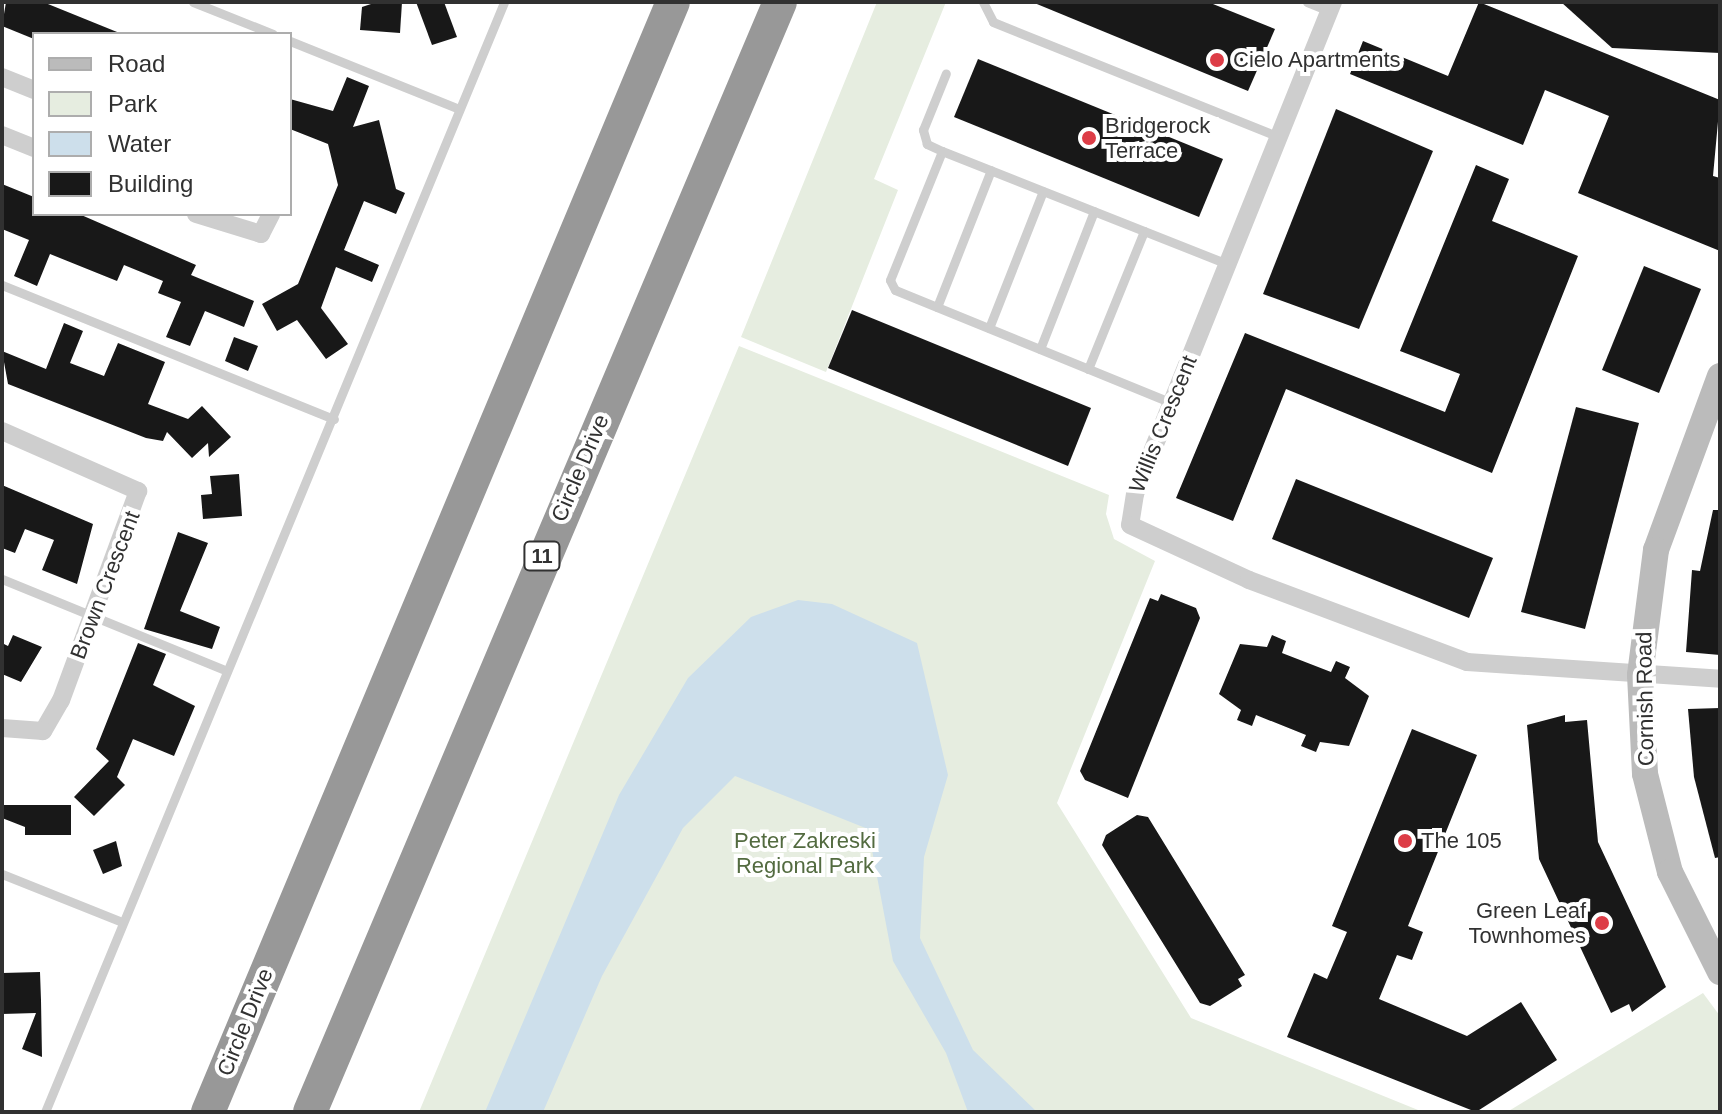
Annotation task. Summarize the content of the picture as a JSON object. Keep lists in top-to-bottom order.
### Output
{
  "streets": {
    "highway": ["Circle Drive", "11"],
    "street": ["Willis Crescent", "Brown Crescent", "Cornish Road"]
  },
  "crossings": [
    ["Willis Crescent", "Cornish Road"]
  ],
  "parks": ["Peter Zakreski Regional Park"],
  "places": [
    "Cielo Apartments",
    "Bridgerock Terrace",
    "The 105",
    "Green Leaf Townhomes"
  ],
  "legend": [
    "Road",
    "Park",
    "Water",
    "Building"
  ]
}
